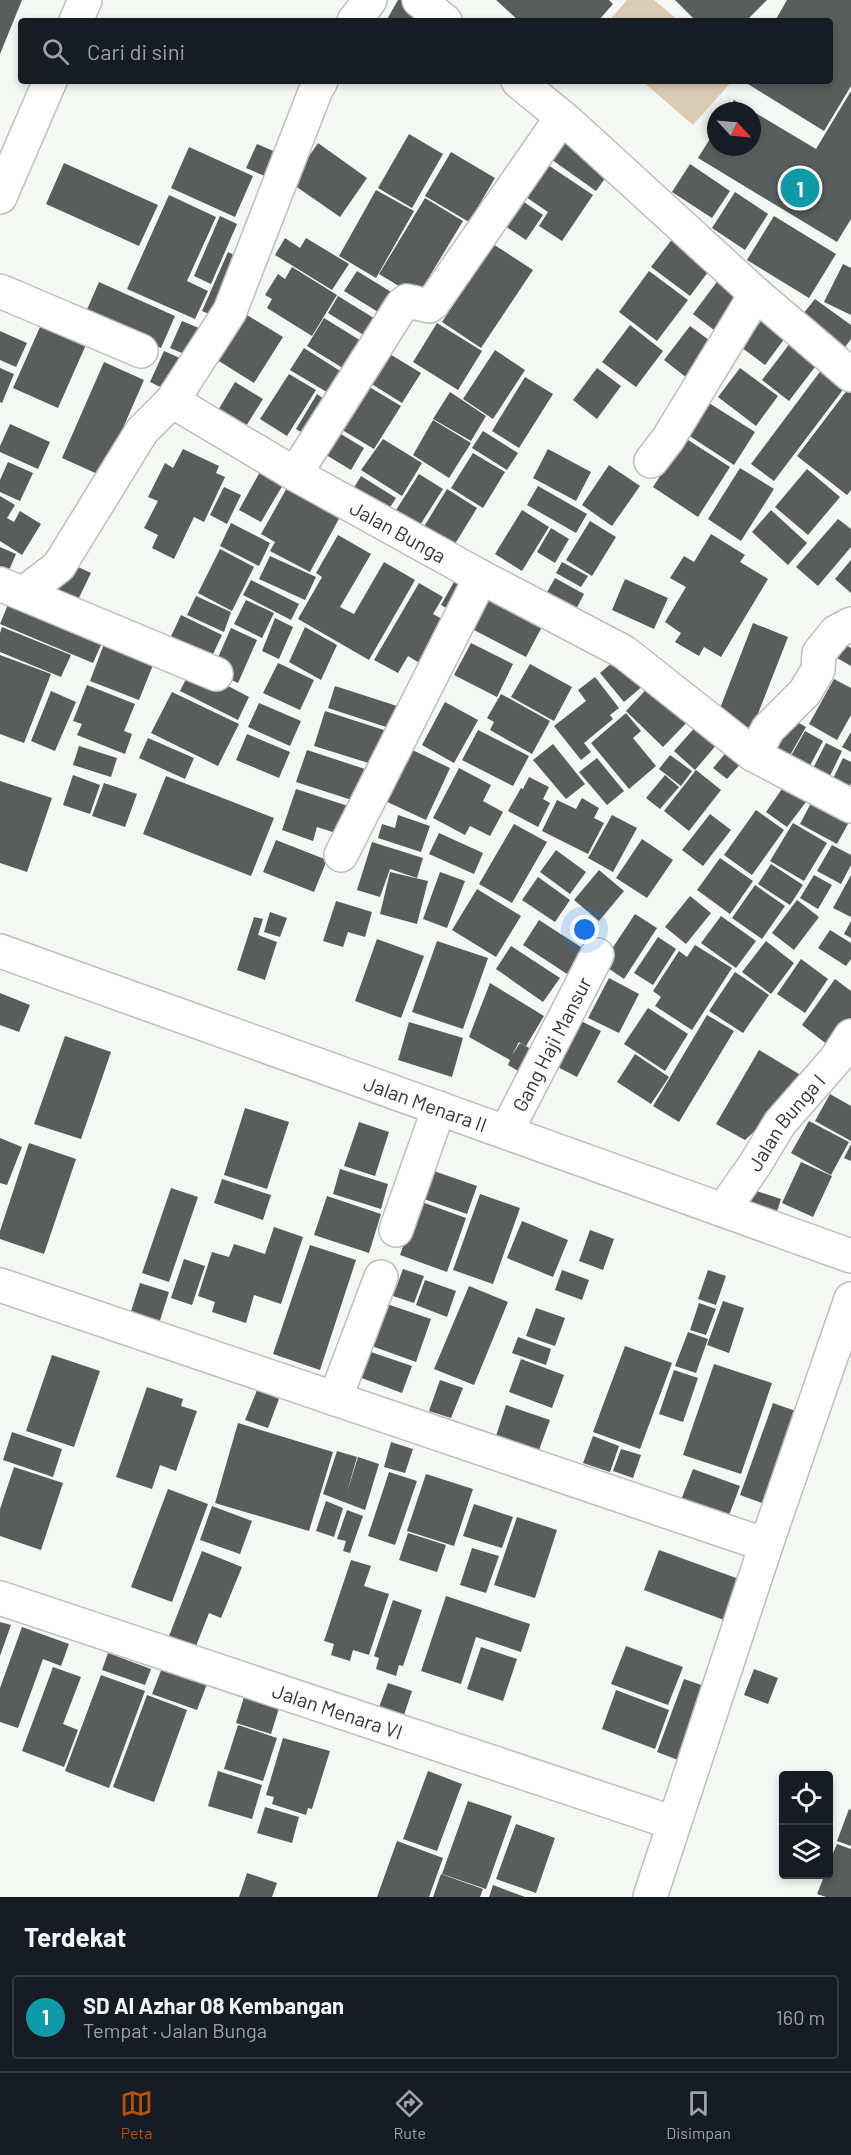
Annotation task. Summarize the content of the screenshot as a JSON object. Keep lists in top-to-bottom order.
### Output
{
  "streets": {
    "street": [
      "Jalan Bunga",
      "Gang Haji Mansur",
      "Jalan Menara II",
      "Jalan Bunga I",
      "Jalan Menara VI"
    ]
  },
  "crossings": [
    ["Gang Haji Mansur", "Jalan Menara II"],
    ["Jalan Menara II", "Jalan Bunga I"]
  ],
  "north": "bottom right",
  "page": {
    "search": "Cari di sini",
    "pins": "1",
    "heading": "Terdekat",
    "list": [
      {
        "mark": "1",
        "name": "SD Al Azhar 08 Kembangan",
        "note": "Tempat · Jalan Bunga",
        "value": "160 m"
      }
    ],
    "nav": ["Peta", "Rute", "Disimpan"]
  }
}
